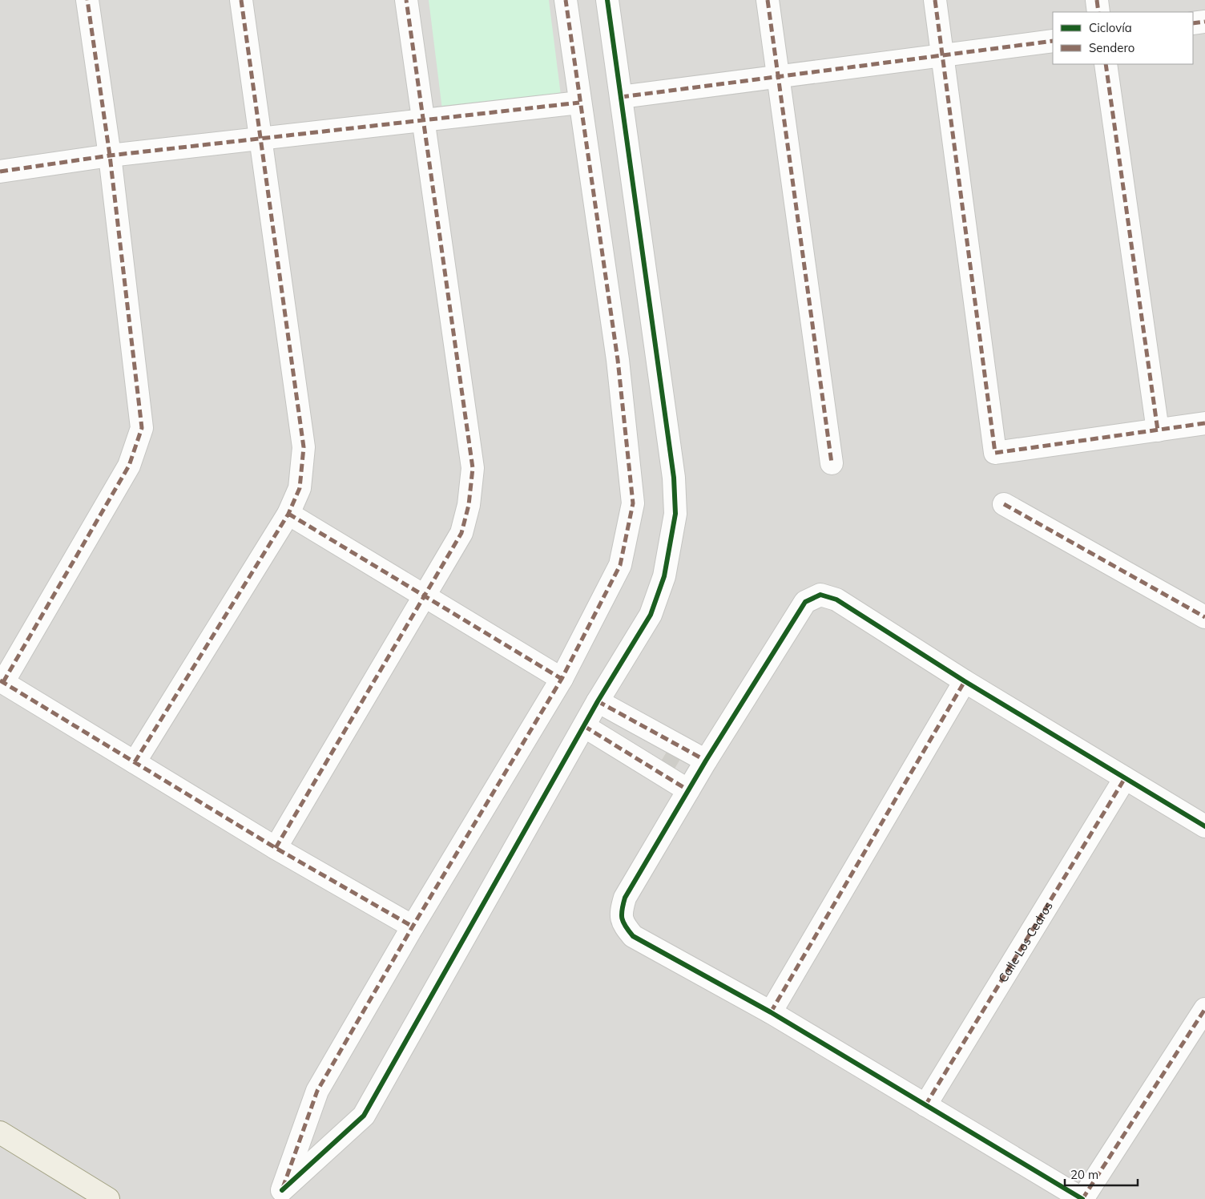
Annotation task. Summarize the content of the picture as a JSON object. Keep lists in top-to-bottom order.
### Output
{
  "streets": {
    "street": ["Calle Los Cedros"]
  },
  "legend": ["Ciclovía", "Sendero"],
  "scale_bar": "20 m"
}
